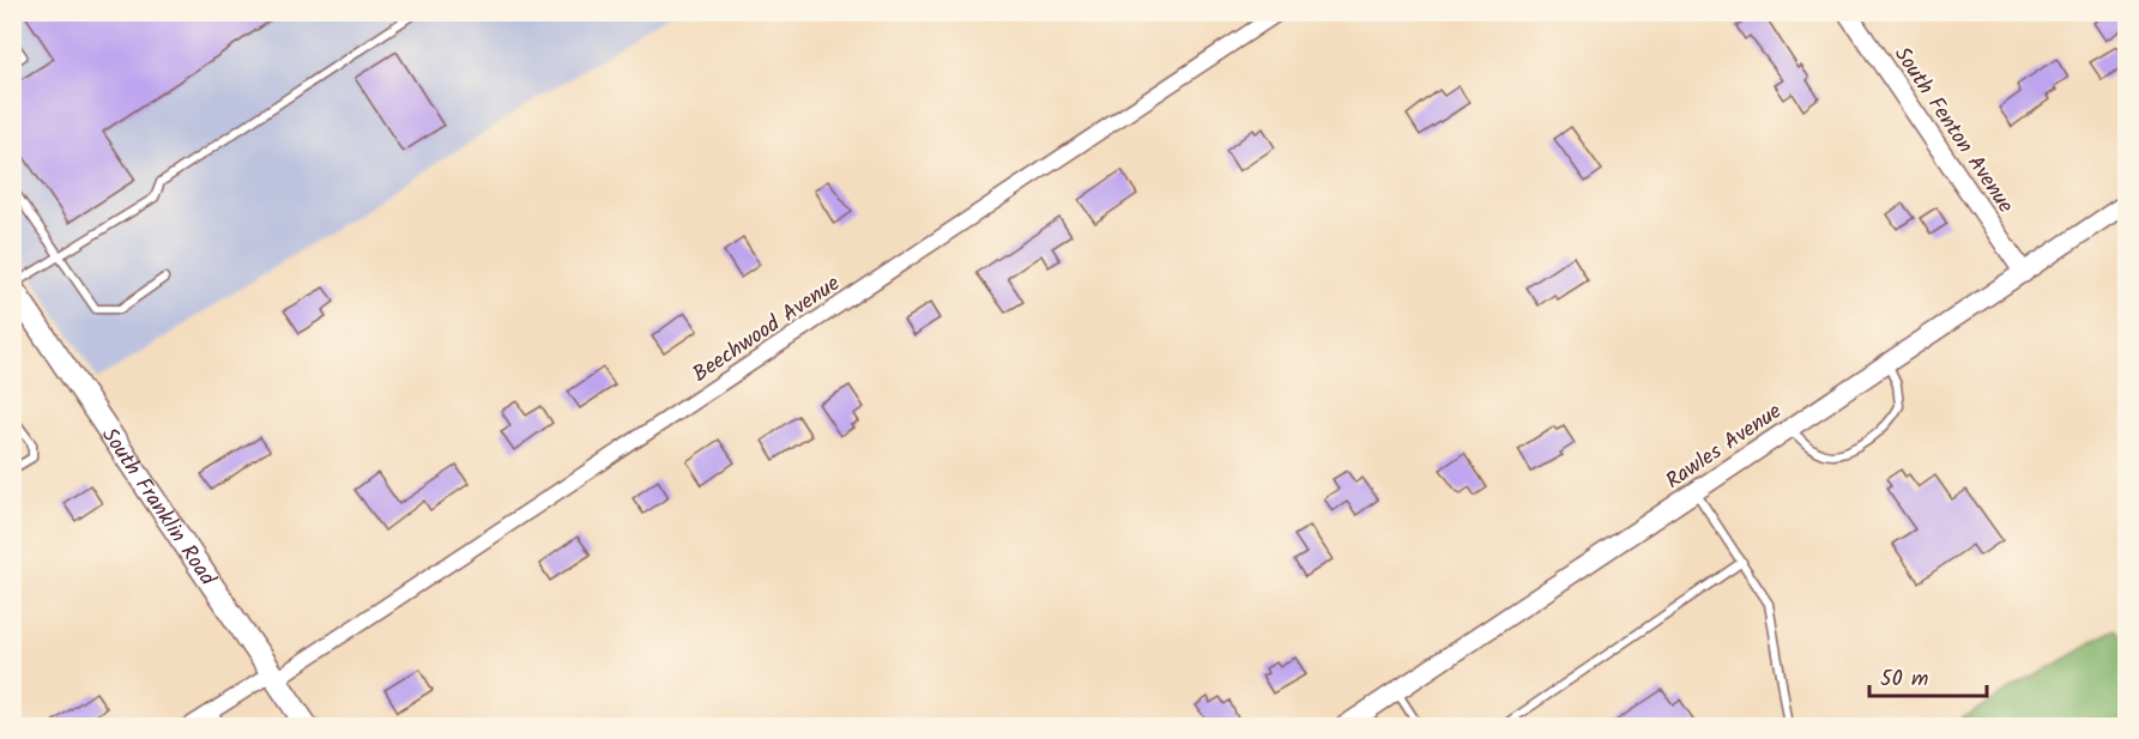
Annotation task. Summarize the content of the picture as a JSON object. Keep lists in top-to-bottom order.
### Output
{
  "streets": {
    "main road": ["South Franklin Road"],
    "street": ["South Fenton Avenue", "Beechwood Avenue", "Rawles Avenue"]
  },
  "crossings": [
    ["South Fenton Avenue", "Rawles Avenue"],
    ["Beechwood Avenue", "South Franklin Road"]
  ],
  "scale_bar": "50 m"
}
